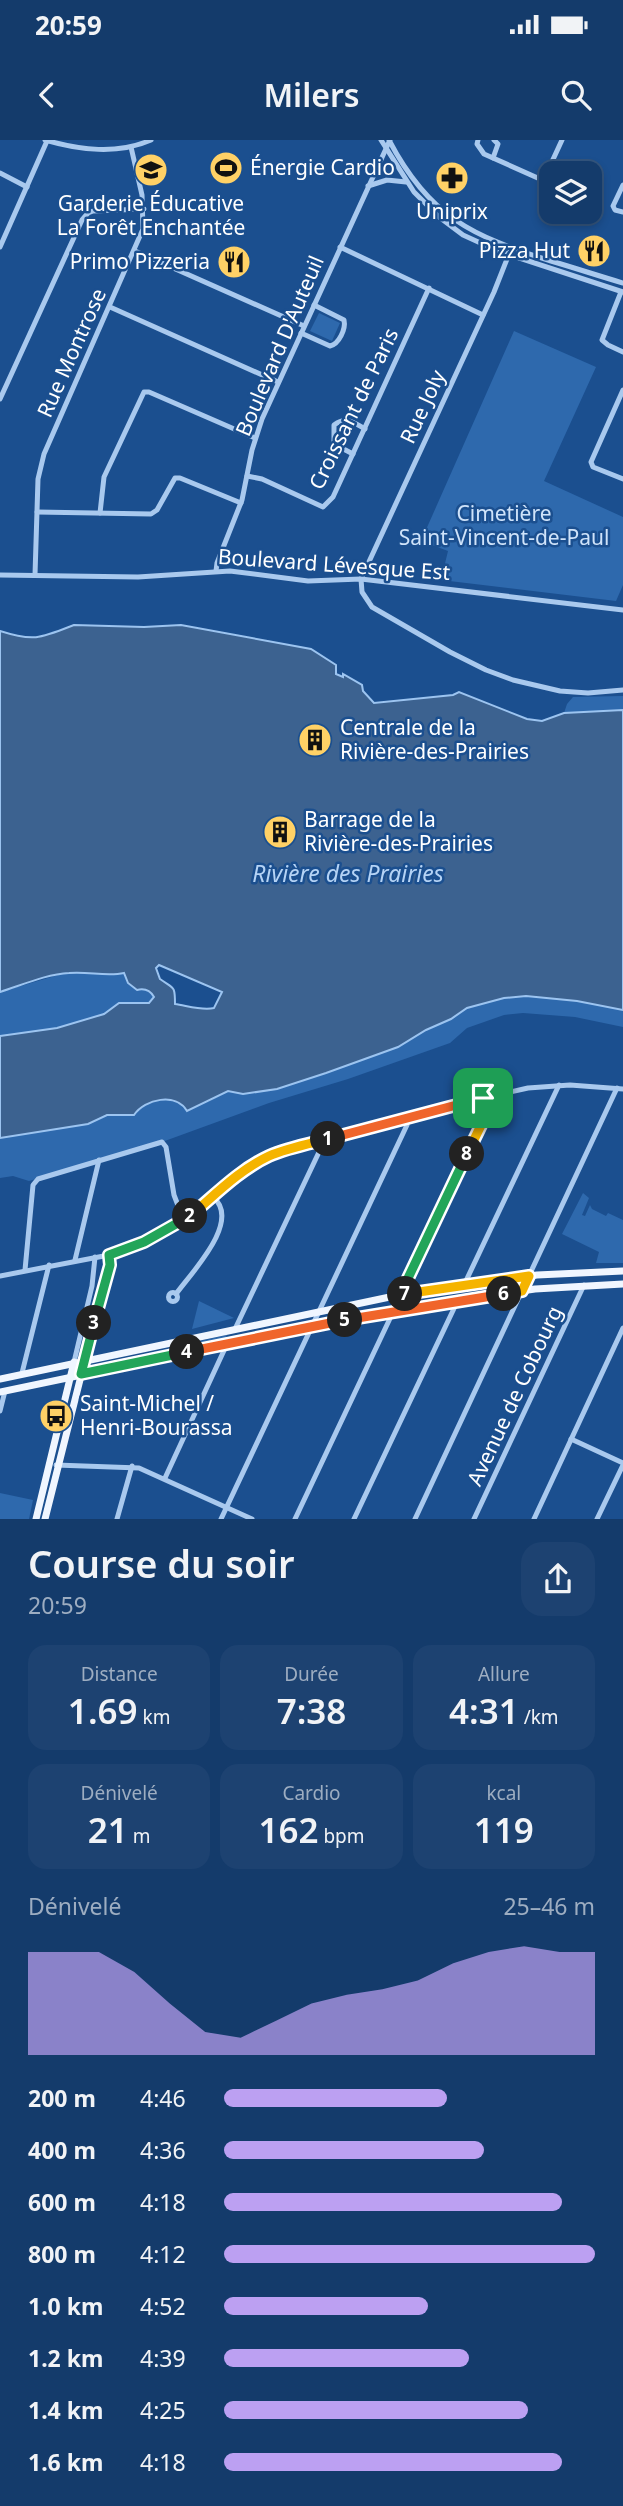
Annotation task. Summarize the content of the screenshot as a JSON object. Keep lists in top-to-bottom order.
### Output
{
  "streets": {
    "street": [
      "Boulevard D'Auteuil",
      "Rue Montrose",
      "Rue Joly",
      "Croissant de Paris",
      "Boulevard Lévesque Est",
      "Avenue de Cobourg"
    ]
  },
  "crossings": [
    ["Boulevard D'Auteuil", "Croissant de Paris"],
    ["Boulevard D'Auteuil", "Boulevard Lévesque Est"],
    ["Rue Montrose", "Boulevard Lévesque Est"],
    ["Rue Joly", "Boulevard Lévesque Est"]
  ],
  "water": ["Rivière des Prairies"],
  "parks": ["Cimetière Saint-Vincent-de-Paul"],
  "places": {
    "sports": ["Énergie Cardio"],
    "school or university": ["Garderie Éducative La Forêt Enchantée"],
    "pharmacy": ["Uniprix"],
    "restaurant": ["Pizza Hut", "Primo Pizzeria"],
    "building": ["Centrale de la Rivière-des-Prairies", "Barrage de la Rivière-des-Prairies"],
    "bus stop": ["Saint-Michel / Henri-Bourassa"]
  },
  "page": {
    "status": "20:59",
    "header": "Milers",
    "pins": [
      "1",
      "8",
      "2",
      "6",
      "7",
      "5",
      "3",
      "4"
    ],
    "heading": ["Course du soir", "20:59"],
    "stats": [
      ["Distance", "1.69 km"],
      ["Durée", "7:38"],
      ["Allure", "4:31 /km"],
      ["Dénivelé", "21 m"],
      ["Cardio", "162 bpm"],
      ["kcal", "119"]
    ],
    "chart": ["Dénivelé", "25–46 m"],
    "list": [
      {
        "name": "200 m",
        "note": "4:46"
      },
      {
        "name": "400 m",
        "note": "4:36"
      },
      {
        "name": "600 m",
        "note": "4:18"
      },
      {
        "name": "800 m",
        "note": "4:12"
      },
      {
        "name": "1.0 km",
        "note": "4:52"
      },
      {
        "name": "1.2 km",
        "note": "4:39"
      },
      {
        "name": "1.4 km",
        "note": "4:25"
      },
      {
        "name": "1.6 km",
        "note": "4:18"
      }
    ]
  }
}
